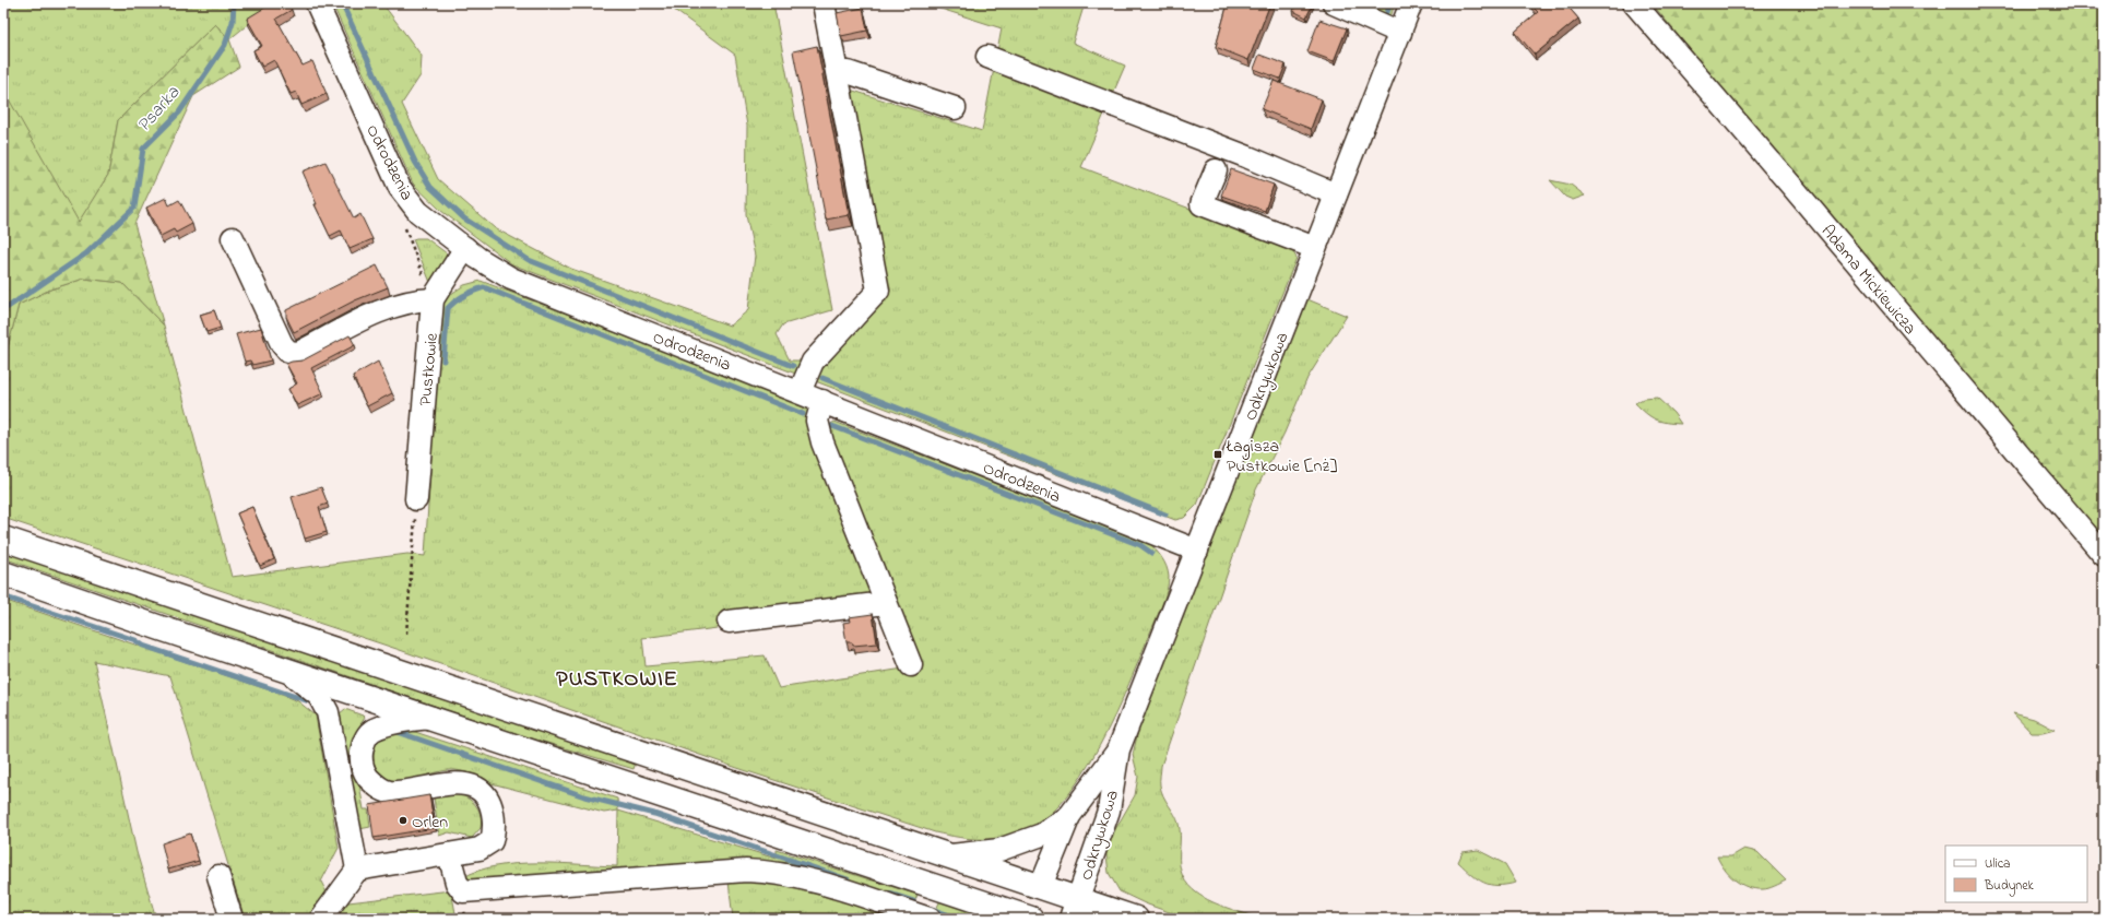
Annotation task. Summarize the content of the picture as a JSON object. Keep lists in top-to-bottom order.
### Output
{
  "streets": {
    "main road": ["Odkrywkowa"],
    "street": ["Odrodzenia", "Adama Mickiewicza", "Pustkowie"]
  },
  "crossings": [
    ["Odrodzenia", "Pustkowie"],
    ["Odrodzenia", "Odkrywkowa"]
  ],
  "districts": ["PUSTKOWIE"],
  "water": ["Psarka"],
  "places": {
    "transit": ["Łagisza Pustkowie [nż]"],
    "other": ["Orlen"]
  },
  "legend": ["Ulica", "Budynek"]
}
